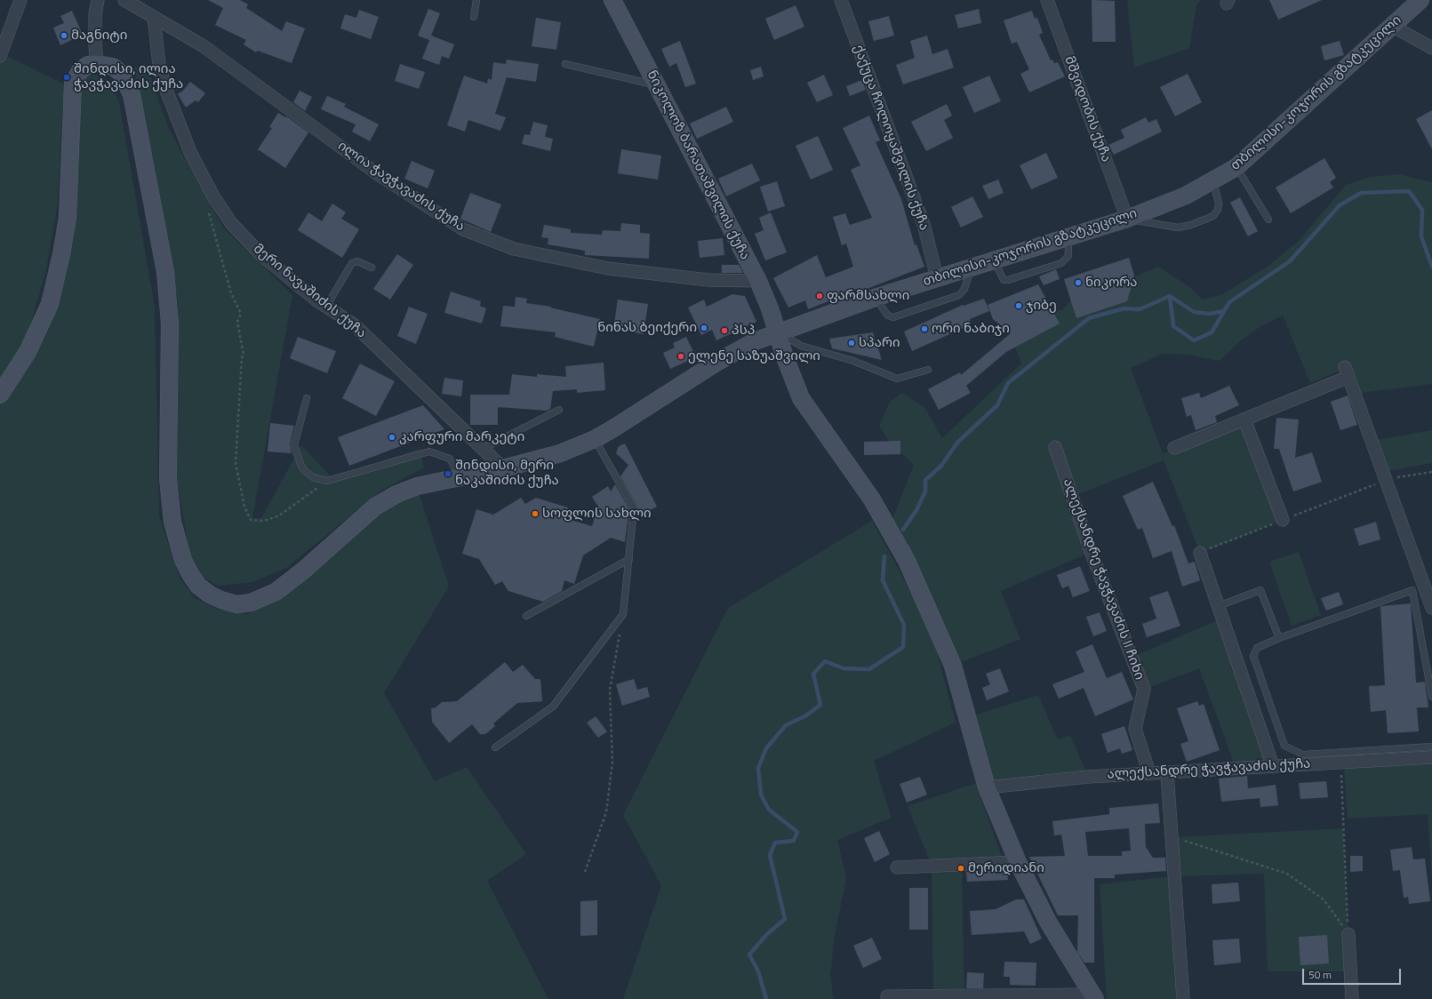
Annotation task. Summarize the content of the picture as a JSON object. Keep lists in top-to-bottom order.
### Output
{
  "streets": {
    "main road": ["თბილისი-კოჯორის გზატკეცილი", "ნიკოლოზ ბარათაშვილის ქუჩა"],
    "street": [
      "მშვიდობის ქუჩა",
      "ქაქუცა ჩოლოყაშვილის ქუჩა",
      "ილია ჭავჭავაძის ქუჩა",
      "მერი ნავაშიძის ქუჩა",
      "ალექსანდრე ჭავჭავაძის II ჩიხი",
      "ალექსანდრე ჭავჭავაძის ქუჩა"
    ]
  },
  "crossings": [
    ["თბილისი-კოჯორის გზატკეცილი", "მშვიდობის ქუჩა"],
    ["თბილისი-კოჯორის გზატკეცილი", "ქაქუცა ჩოლოყაშვილის ქუჩა"],
    ["თბილისი-კოჯორის გზატკეცილი", "ნიკოლოზ ბარათაშვილის ქუჩა"],
    ["თბილისი-კოჯორის გზატკეცილი", "მერი ნავაშიძის ქუჩა"],
    ["ნიკოლოზ ბარათაშვილის ქუჩა", "ილია ჭავჭავაძის ქუჩა"],
    ["ნიკოლოზ ბარათაშვილის ქუჩა", "ალექსანდრე ჭავჭავაძის ქუჩა"],
    ["ილია ჭავჭავაძის ქუჩა", "მერი ნავაშიძის ქუჩა"],
    ["ალექსანდრე ჭავჭავაძის II ჩიხი", "ალექსანდრე ჭავჭავაძის ქუჩა"]
  ],
  "places": [
    "მაგნიტი",
    "შინდისი, ილია ჭავჭავაძის ქუჩა",
    "ნიკორა",
    "ფარმსახლი",
    "ჯიბე",
    "ნინას ბეიქერი",
    "ორი ნაბიჯი",
    "პსპ",
    "სპარი",
    "ელენე საზუაშვილი",
    "კარფური მარკეტი",
    "შინდისი, მერი ნაკაშიძის ქუჩა",
    "სოფლის სახლი",
    "მერიდიანი"
  ],
  "scale_bar": "50 m"
}
